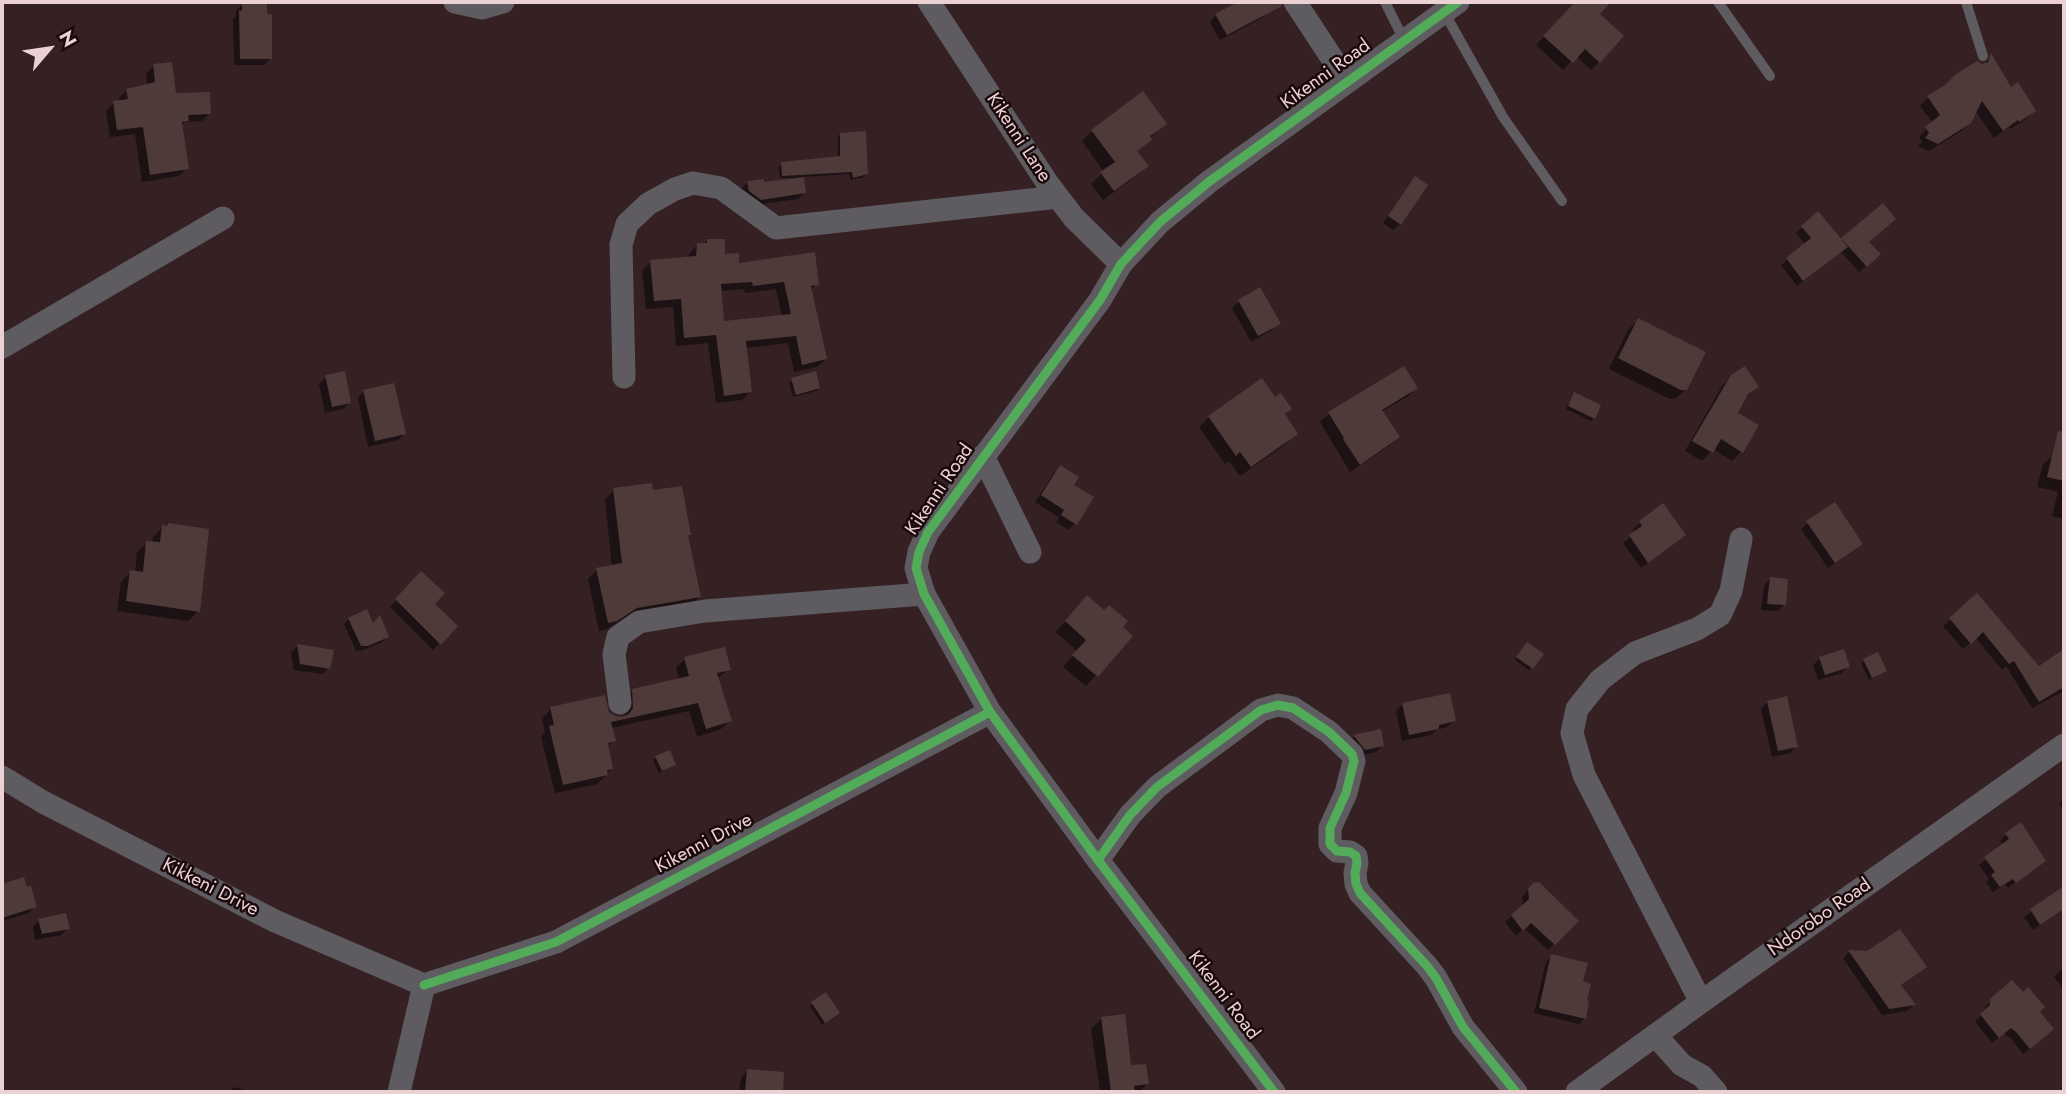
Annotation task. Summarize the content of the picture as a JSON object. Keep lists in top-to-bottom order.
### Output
{
  "streets": {
    "street": [
      "Kikenni Road",
      "Kikenni Lane",
      "Kikenni Drive",
      "Kikkeni Drive",
      "Ndorobo Road"
    ]
  },
  "crossings": [
    ["Kikenni Road", "Kikenni Lane"],
    ["Kikenni Road", "Kikenni Drive"],
    ["Kikenni Drive", "Kikkeni Drive"]
  ],
  "north": "top right"
}
